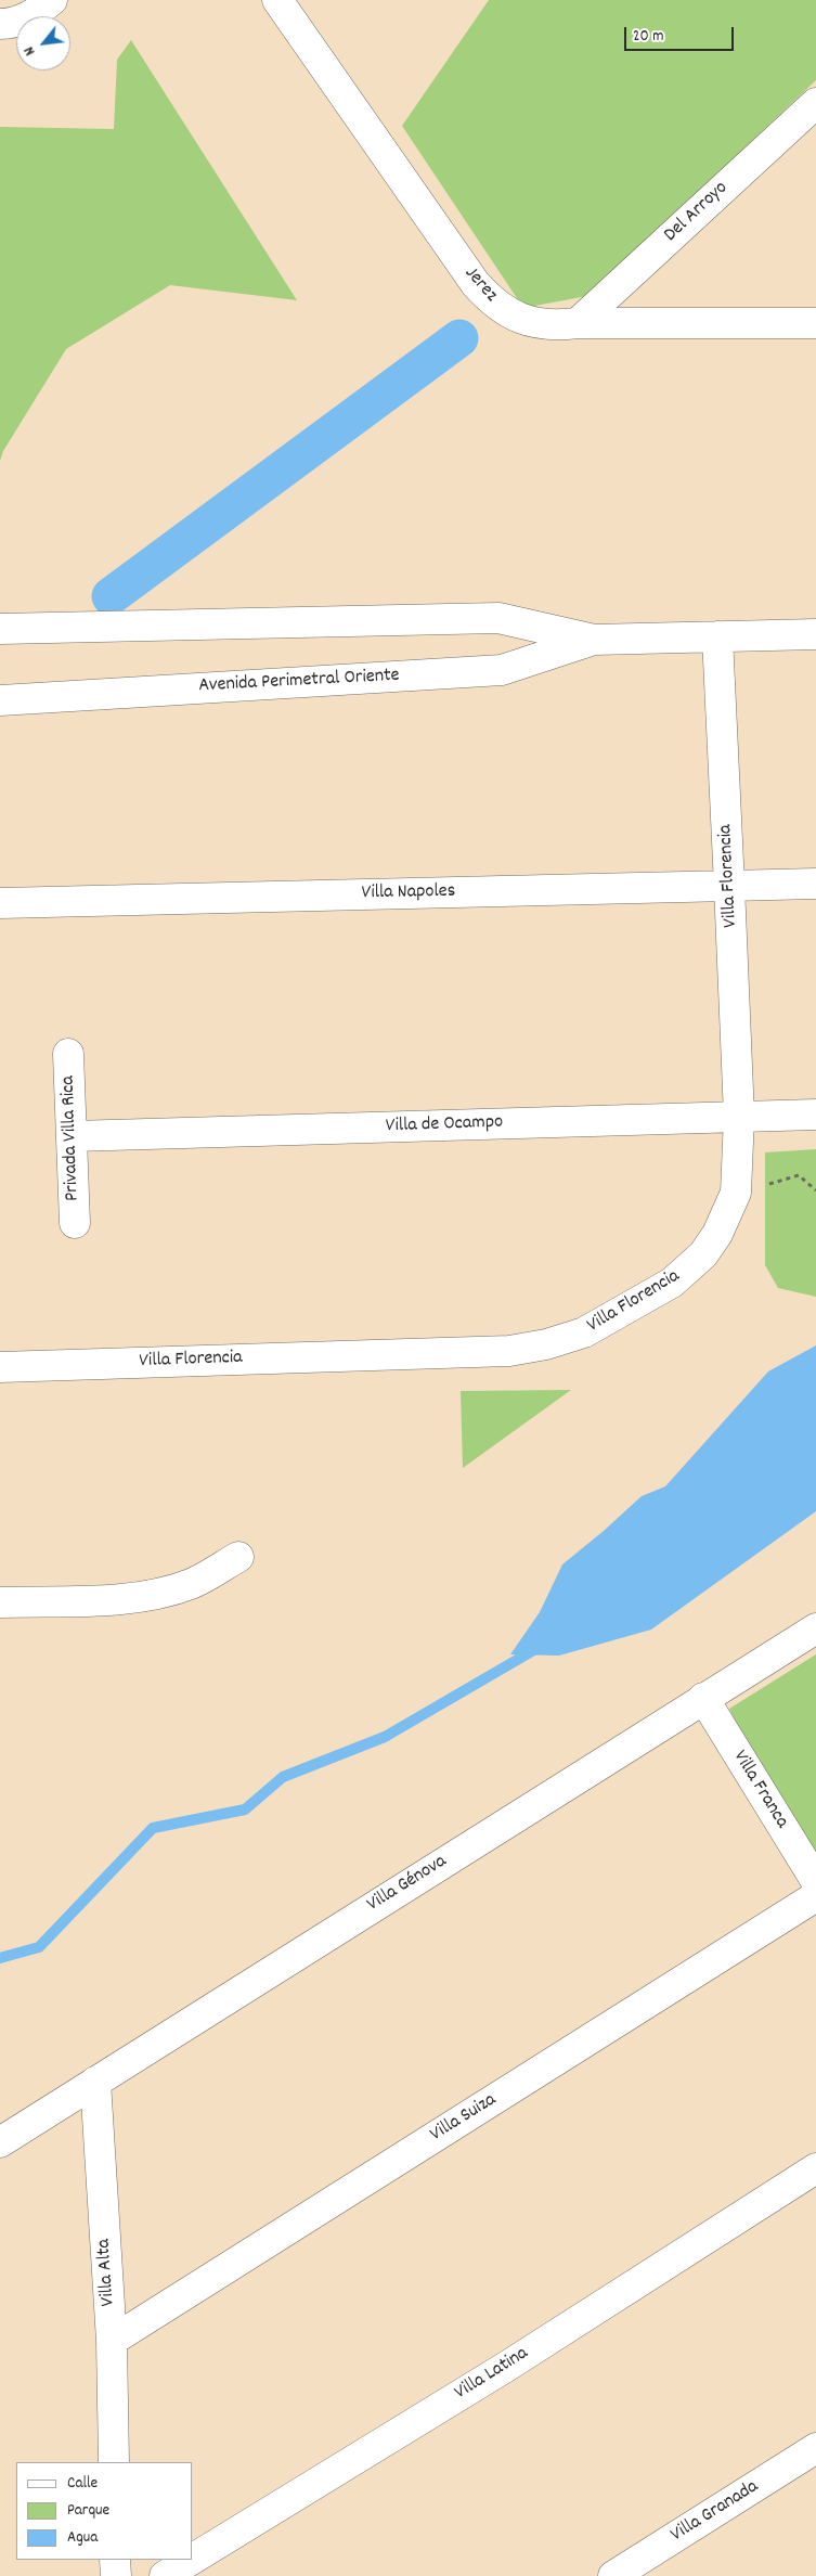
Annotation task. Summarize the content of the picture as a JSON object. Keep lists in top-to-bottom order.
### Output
{
  "streets": {
    "street": [
      "Del Arroyo",
      "Jerez",
      "Avenida Perimetral Oriente",
      "Villa Florencia",
      "Villa Napoles",
      "Villa de Ocampo",
      "Privada Villa Rica",
      "Villa Franca",
      "Villa Génova",
      "Villa Suiza",
      "Villa Alta",
      "Villa Latina",
      "Villa Granada"
    ]
  },
  "crossings": [
    ["Del Arroyo", "Jerez"],
    ["Avenida Perimetral Oriente", "Villa Florencia"],
    ["Villa Florencia", "Villa Napoles"],
    ["Villa Florencia", "Villa de Ocampo"],
    ["Villa de Ocampo", "Privada Villa Rica"],
    ["Villa Franca", "Villa Génova"],
    ["Villa Génova", "Villa Alta"],
    ["Villa Suiza", "Villa Alta"]
  ],
  "legend": ["Calle", "Parque", "Agua"],
  "scale_bar": "20 m",
  "north": "bottom left"
}
